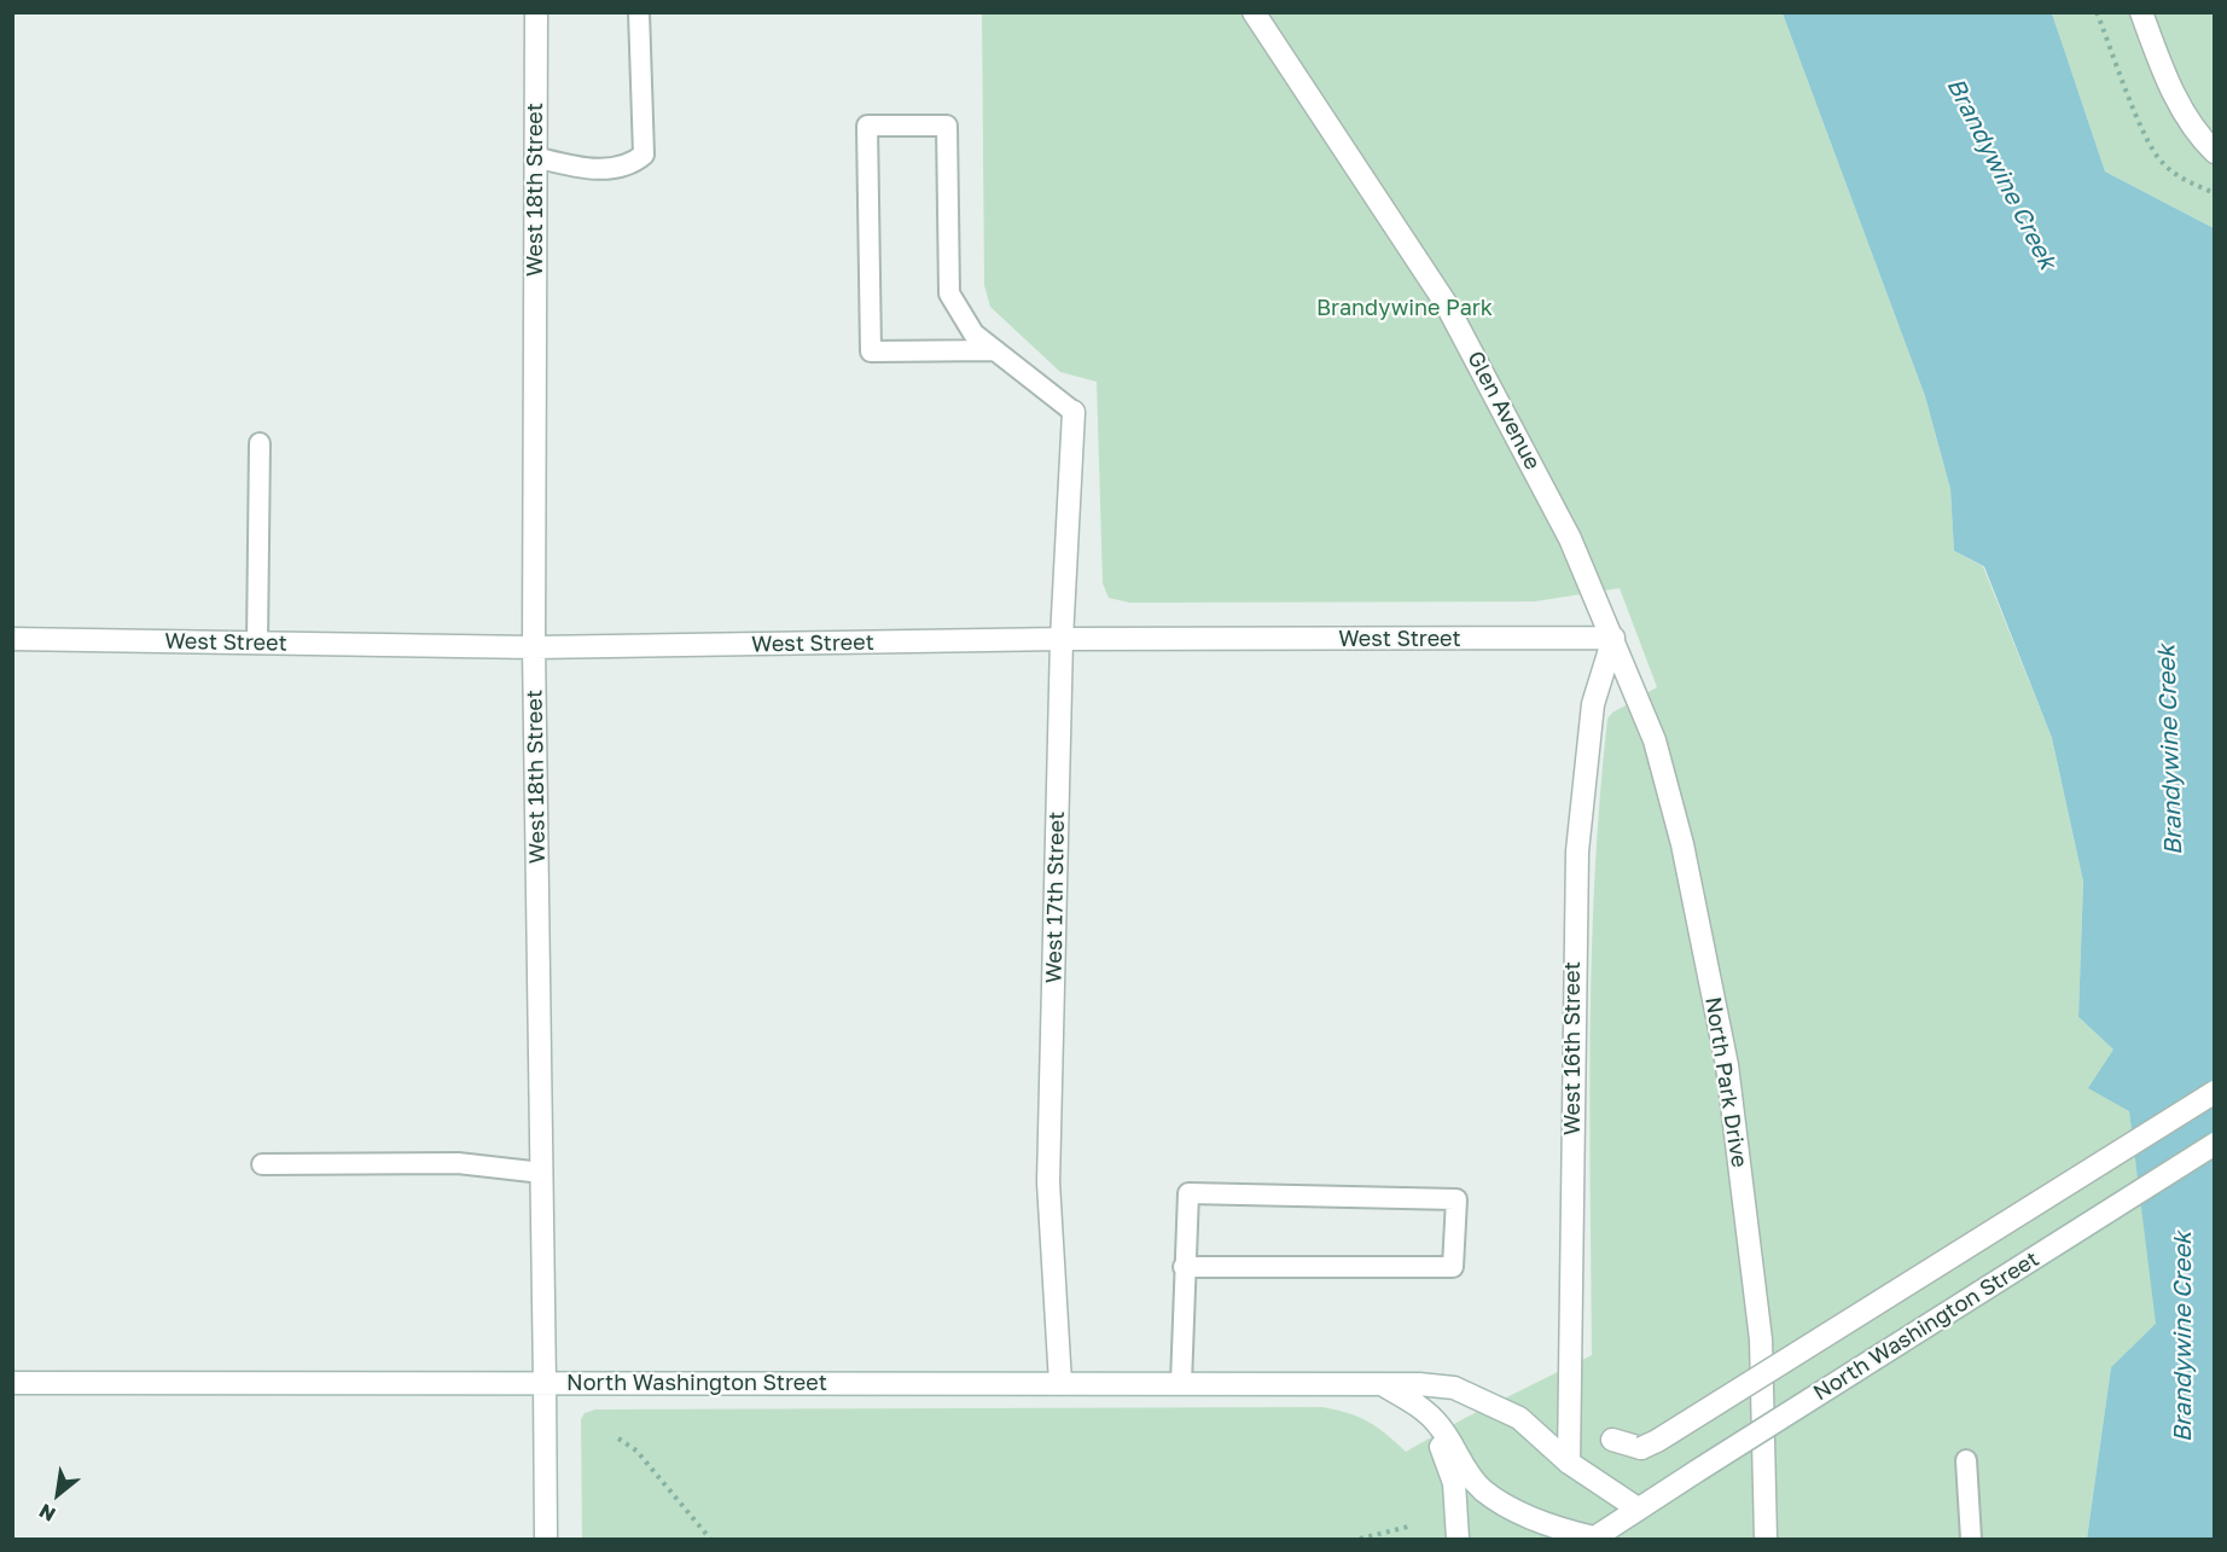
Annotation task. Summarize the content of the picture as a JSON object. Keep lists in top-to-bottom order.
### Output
{
  "streets": {
    "street": [
      "West 18th Street",
      "Glen Avenue",
      "West Street",
      "West 17th Street",
      "West 16th Street",
      "North Park Drive",
      "North Washington Street"
    ]
  },
  "crossings": [
    ["West 18th Street", "West Street"],
    ["West 18th Street", "North Washington Street"],
    ["Glen Avenue", "West Street"],
    ["Glen Avenue", "West 16th Street"],
    ["Glen Avenue", "North Park Drive"],
    ["West Street", "West 17th Street"],
    ["West Street", "West 16th Street"],
    ["West Street", "North Park Drive"],
    ["West 17th Street", "North Washington Street"],
    ["West 16th Street", "North Park Drive"],
    ["West 16th Street", "North Washington Street"]
  ],
  "water": ["Brandywine Creek"],
  "parks": ["Brandywine Park"],
  "north": "bottom left"
}
